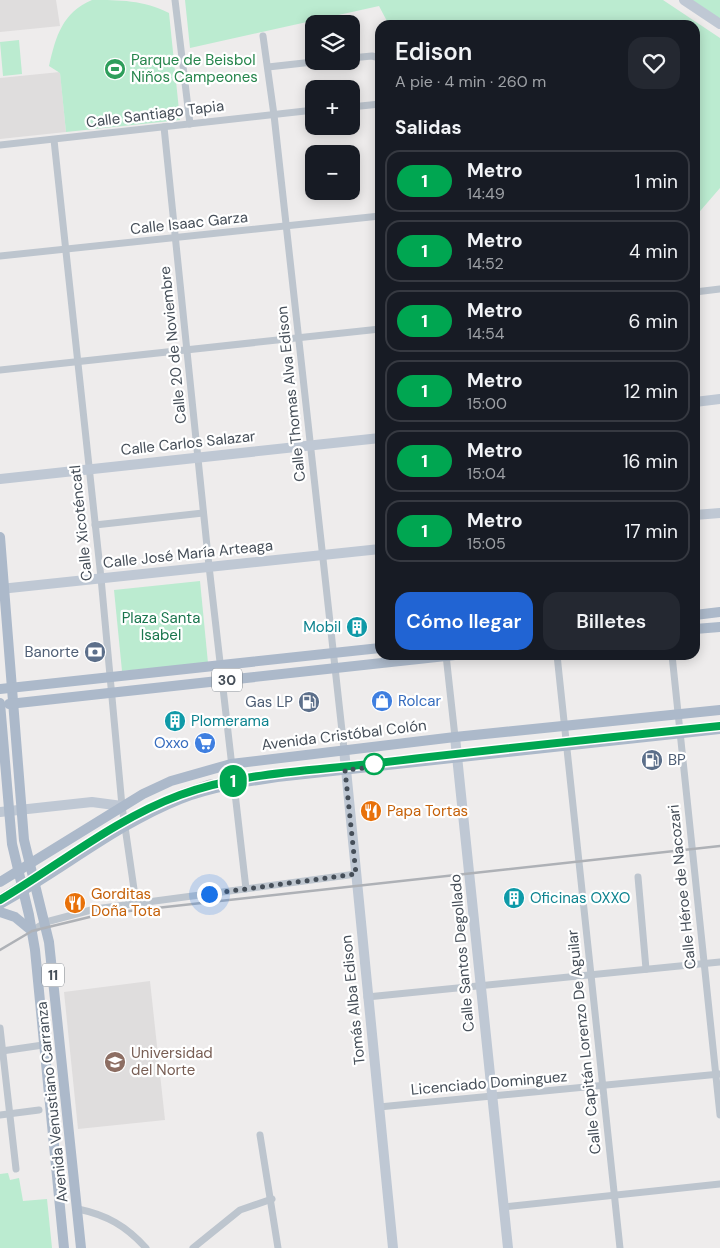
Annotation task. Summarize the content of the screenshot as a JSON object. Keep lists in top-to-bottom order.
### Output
{
  "streets": {
    "main road": [
      "30",
      "Avenida Cristóbal Colón",
      "11",
      "Avenida Venustiano Carranza"
    ],
    "street": [
      "Calle Santiago Tapia",
      "Calle Isaac Garza",
      "Calle 20 de Noviembre",
      "Calle Thomas Alva Edison",
      "Calle Carlos Salazar",
      "Calle Xicoténcatl",
      "Calle José María Arteaga",
      "Calle Héroe de Nacozari",
      "Calle Santos Degollado",
      "Tomás Alba Edison",
      "Calle Capitán Lorenzo De Aguilar",
      "Licenciado Dominguez"
    ]
  },
  "crossings": [
    ["Calle Santiago Tapia", "Calle 20 de Noviembre"],
    ["Calle Santiago Tapia", "Calle Thomas Alva Edison"],
    ["Calle Santiago Tapia", "Calle Xicoténcatl"],
    ["Calle Isaac Garza", "Calle 20 de Noviembre"],
    ["Calle Isaac Garza", "Calle Thomas Alva Edison"],
    ["Calle Isaac Garza", "Calle Xicoténcatl"],
    ["Calle 20 de Noviembre", "Calle Carlos Salazar"],
    ["Calle 20 de Noviembre", "Calle José María Arteaga"],
    ["Calle 20 de Noviembre", "30"],
    ["Calle 20 de Noviembre", "Avenida Cristóbal Colón"],
    ["Calle Thomas Alva Edison", "Calle Carlos Salazar"],
    ["Calle Thomas Alva Edison", "Calle José María Arteaga"],
    ["Calle Thomas Alva Edison", "30"],
    ["Calle Thomas Alva Edison", "Avenida Cristóbal Colón"],
    ["Calle Thomas Alva Edison", "Tomás Alba Edison"],
    ["Calle Carlos Salazar", "Calle Xicoténcatl"],
    ["Calle Xicoténcatl", "Calle José María Arteaga"],
    ["Calle Xicoténcatl", "30"],
    ["Calle Xicoténcatl", "Avenida Cristóbal Colón"],
    ["Calle José María Arteaga", "Avenida Venustiano Carranza"],
    ["30", "Avenida Venustiano Carranza"],
    ["Avenida Cristóbal Colón", "Calle Héroe de Nacozari"],
    ["Avenida Cristóbal Colón", "Calle Santos Degollado"],
    ["Avenida Cristóbal Colón", "Tomás Alba Edison"],
    ["Avenida Cristóbal Colón", "Calle Capitán Lorenzo De Aguilar"],
    ["Avenida Cristóbal Colón", "Avenida Venustiano Carranza"],
    ["Calle Héroe de Nacozari", "Licenciado Dominguez"],
    ["Calle Santos Degollado", "Licenciado Dominguez"],
    ["Tomás Alba Edison", "Licenciado Dominguez"],
    ["Calle Capitán Lorenzo De Aguilar", "Licenciado Dominguez"]
  ],
  "parks": ["Plaza Santa Isabel"],
  "places": {
    "sports": ["Parque de Beisbol Niños Campeones"],
    "building": ["Mobil", "Plomerama", "Oficinas OXXO"],
    "bank": ["Banorte"],
    "shop": ["Rolcar"],
    "fuel station": ["Gas LP", "BP"],
    "supermarket": ["Oxxo"],
    "restaurant": ["Papa Tortas", "Gorditas Doña Tota"],
    "school or university": ["Universidad del Norte"]
  },
  "lines": ["metro line 1"],
  "page": {
    "on_map": "1",
    "map_buttons": ["+", "−"],
    "heading": [
      ["Edison", "A pie · 4 min · 260 m"],
      "Salidas"
    ],
    "list": [
      {
        "mark": "1",
        "name": "Metro",
        "note": "14:49",
        "value": "1 min"
      },
      {
        "mark": "1",
        "name": "Metro",
        "note": "14:52",
        "value": "4 min"
      },
      {
        "mark": "1",
        "name": "Metro",
        "note": "14:54",
        "value": "6 min"
      },
      {
        "mark": "1",
        "name": "Metro",
        "note": "15:00",
        "value": "12 min"
      },
      {
        "mark": "1",
        "name": "Metro",
        "note": "15:04",
        "value": "16 min"
      },
      {
        "mark": "1",
        "name": "Metro",
        "note": "15:05",
        "value": "17 min"
      }
    ],
    "buttons": ["Cómo llegar", "Billetes"]
  }
}
